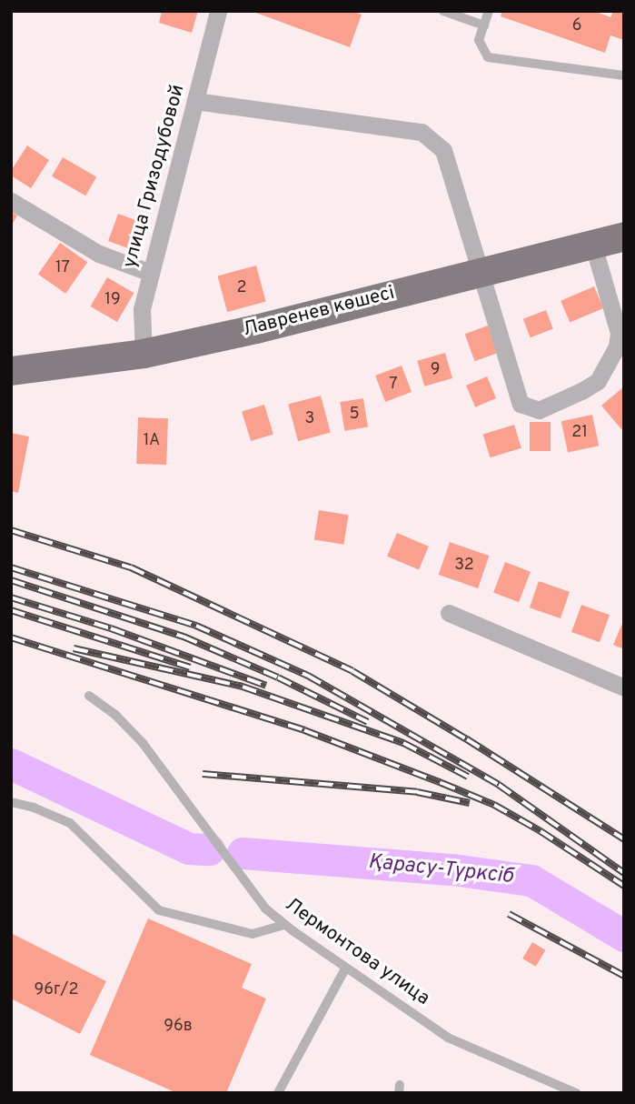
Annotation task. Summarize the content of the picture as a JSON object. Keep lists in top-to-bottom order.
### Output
{
  "streets": {
    "main road": ["Лавренев көшесі"],
    "street": ["улица Гризодубовой"],
    "lane": ["Лермонтова улица"]
  },
  "crossings": [
    ["улица Гризодубовой", "Лавренев көшесі"]
  ],
  "water": ["Қарасу-Түрксіб"],
  "house_numbers": [
    "6",
    "17",
    "2",
    "19",
    "9",
    "7",
    "5",
    "3",
    "21",
    "1А",
    "32",
    "96г/2",
    "96в"
  ]
}
